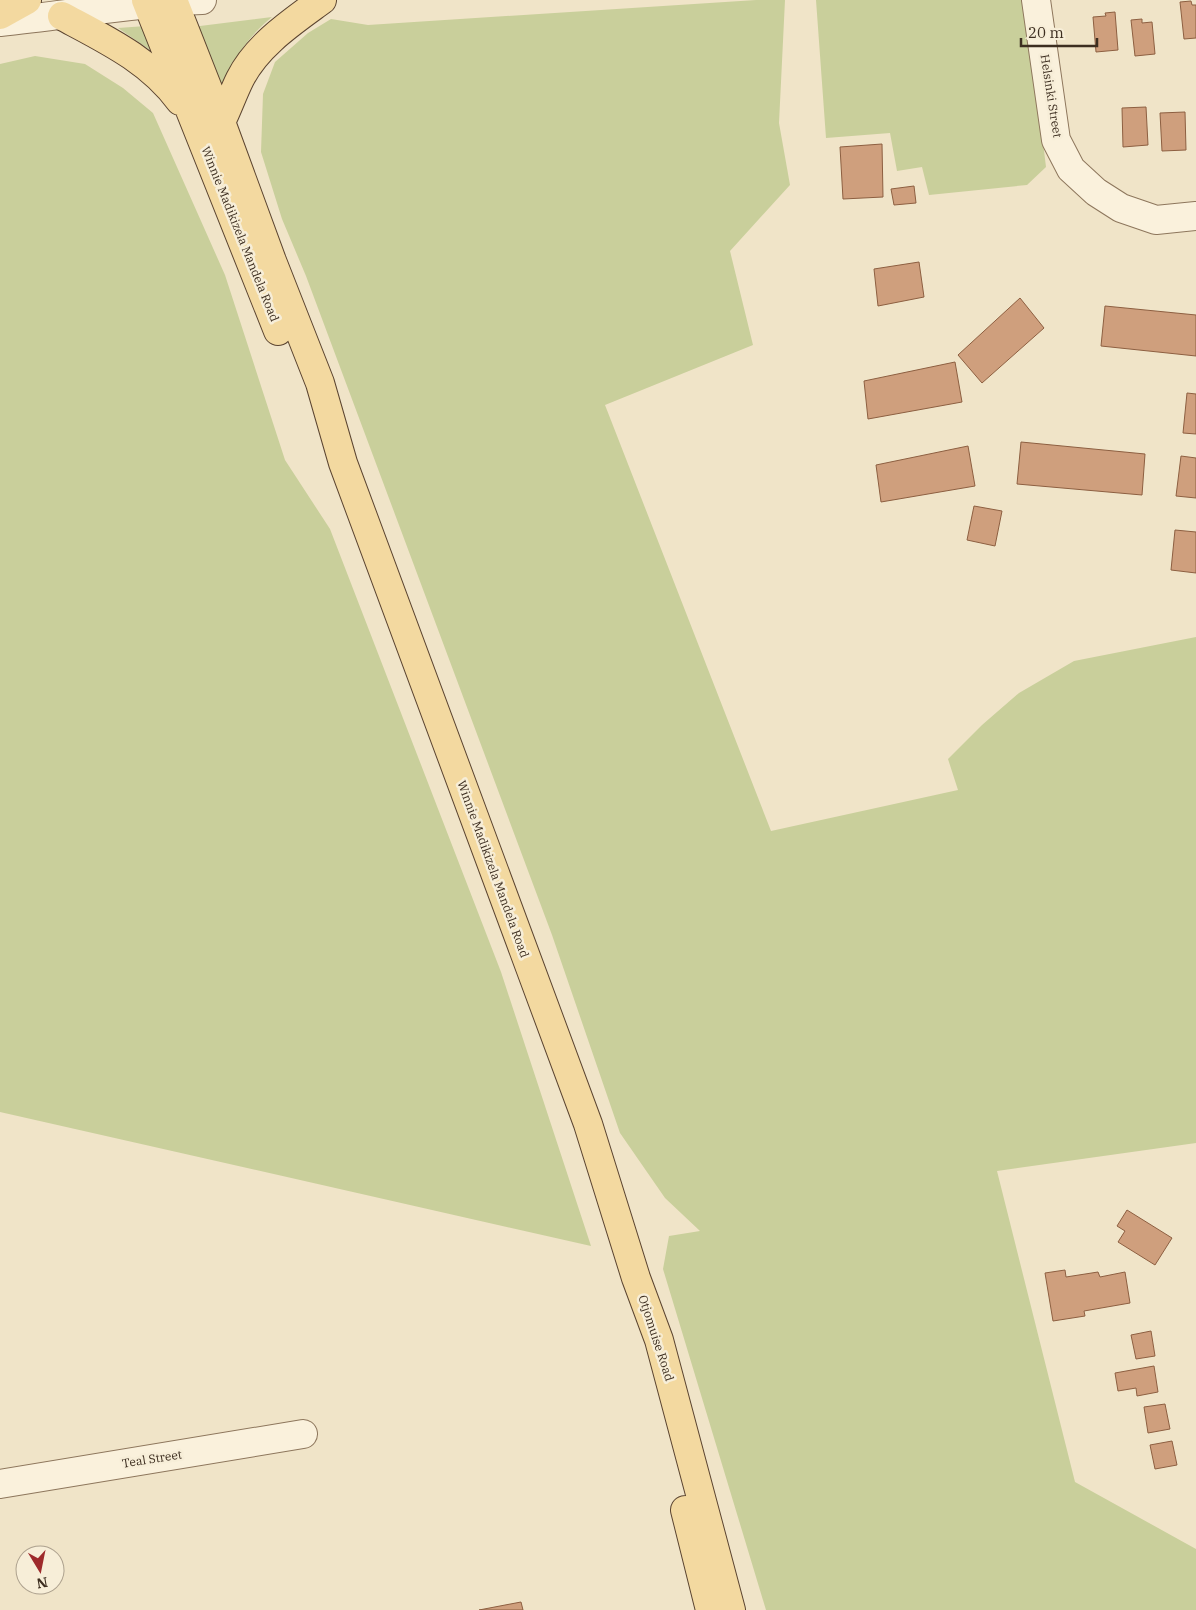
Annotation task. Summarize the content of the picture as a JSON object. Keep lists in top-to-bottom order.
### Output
{
  "streets": {
    "main road": ["Winnie Madikizela Mandela Road", "Otjomuise Road"],
    "street": ["Helsinki Street", "Teal Street"]
  },
  "crossings": [
    ["Winnie Madikizela Mandela Road", "Otjomuise Road"]
  ],
  "scale_bar": "20 m",
  "north": "bottom"
}
